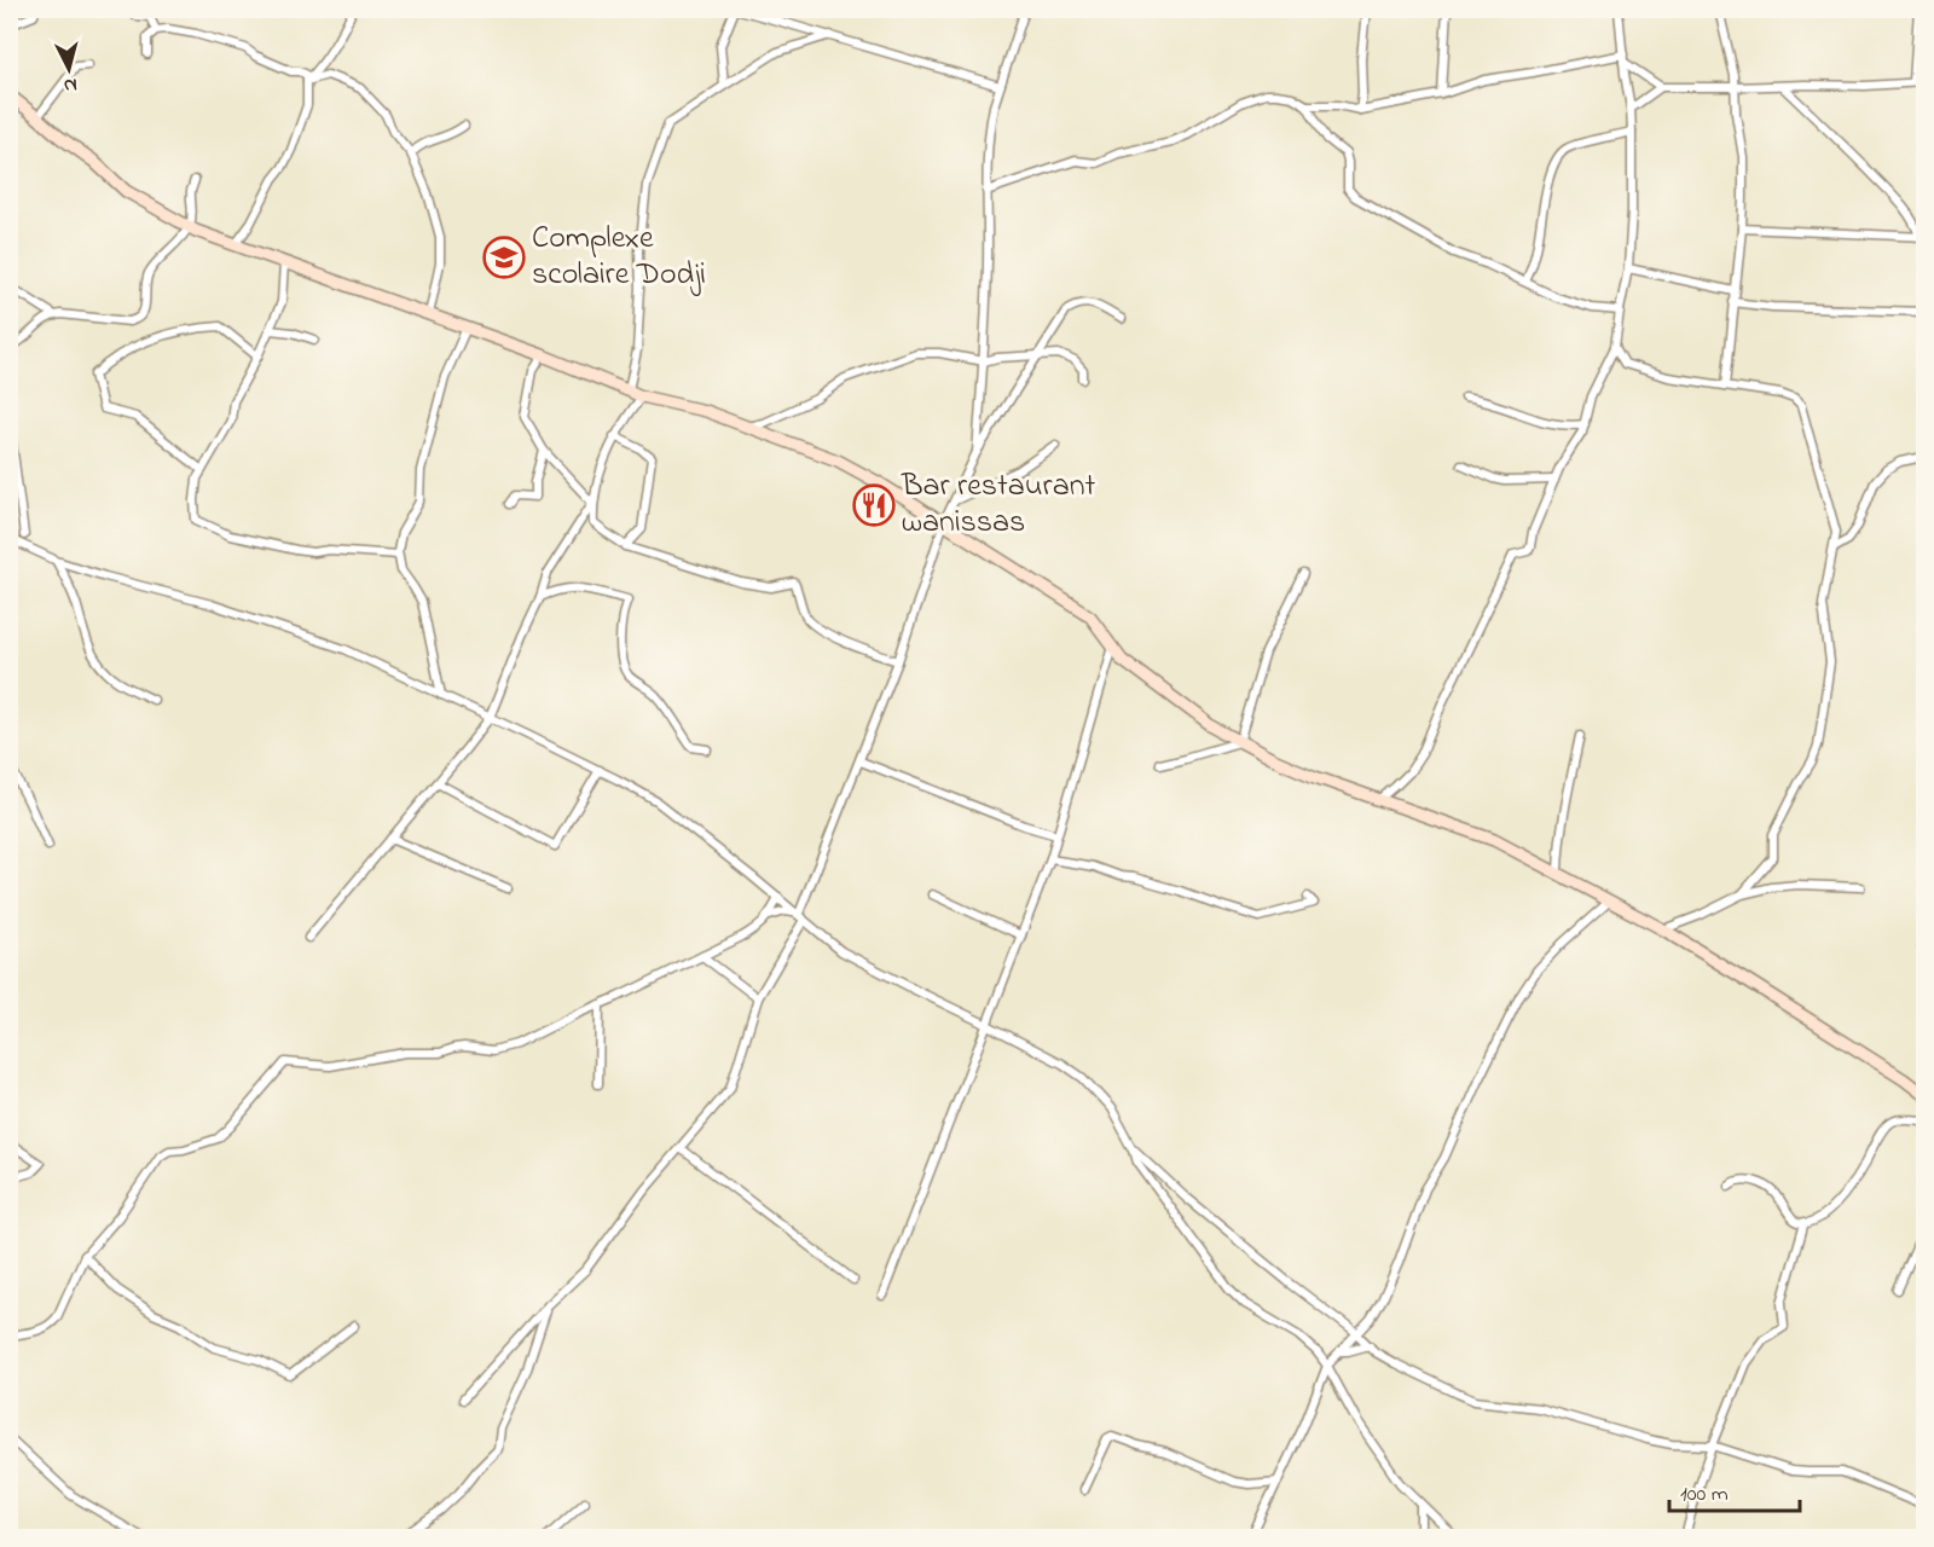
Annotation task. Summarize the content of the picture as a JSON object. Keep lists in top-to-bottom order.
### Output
{
  "places": {
    "school or university": ["Complexe scolaire Dodji"],
    "restaurant": ["Bar restaurant wanissas"]
  },
  "scale_bar": "100 m",
  "north": "bottom"
}
